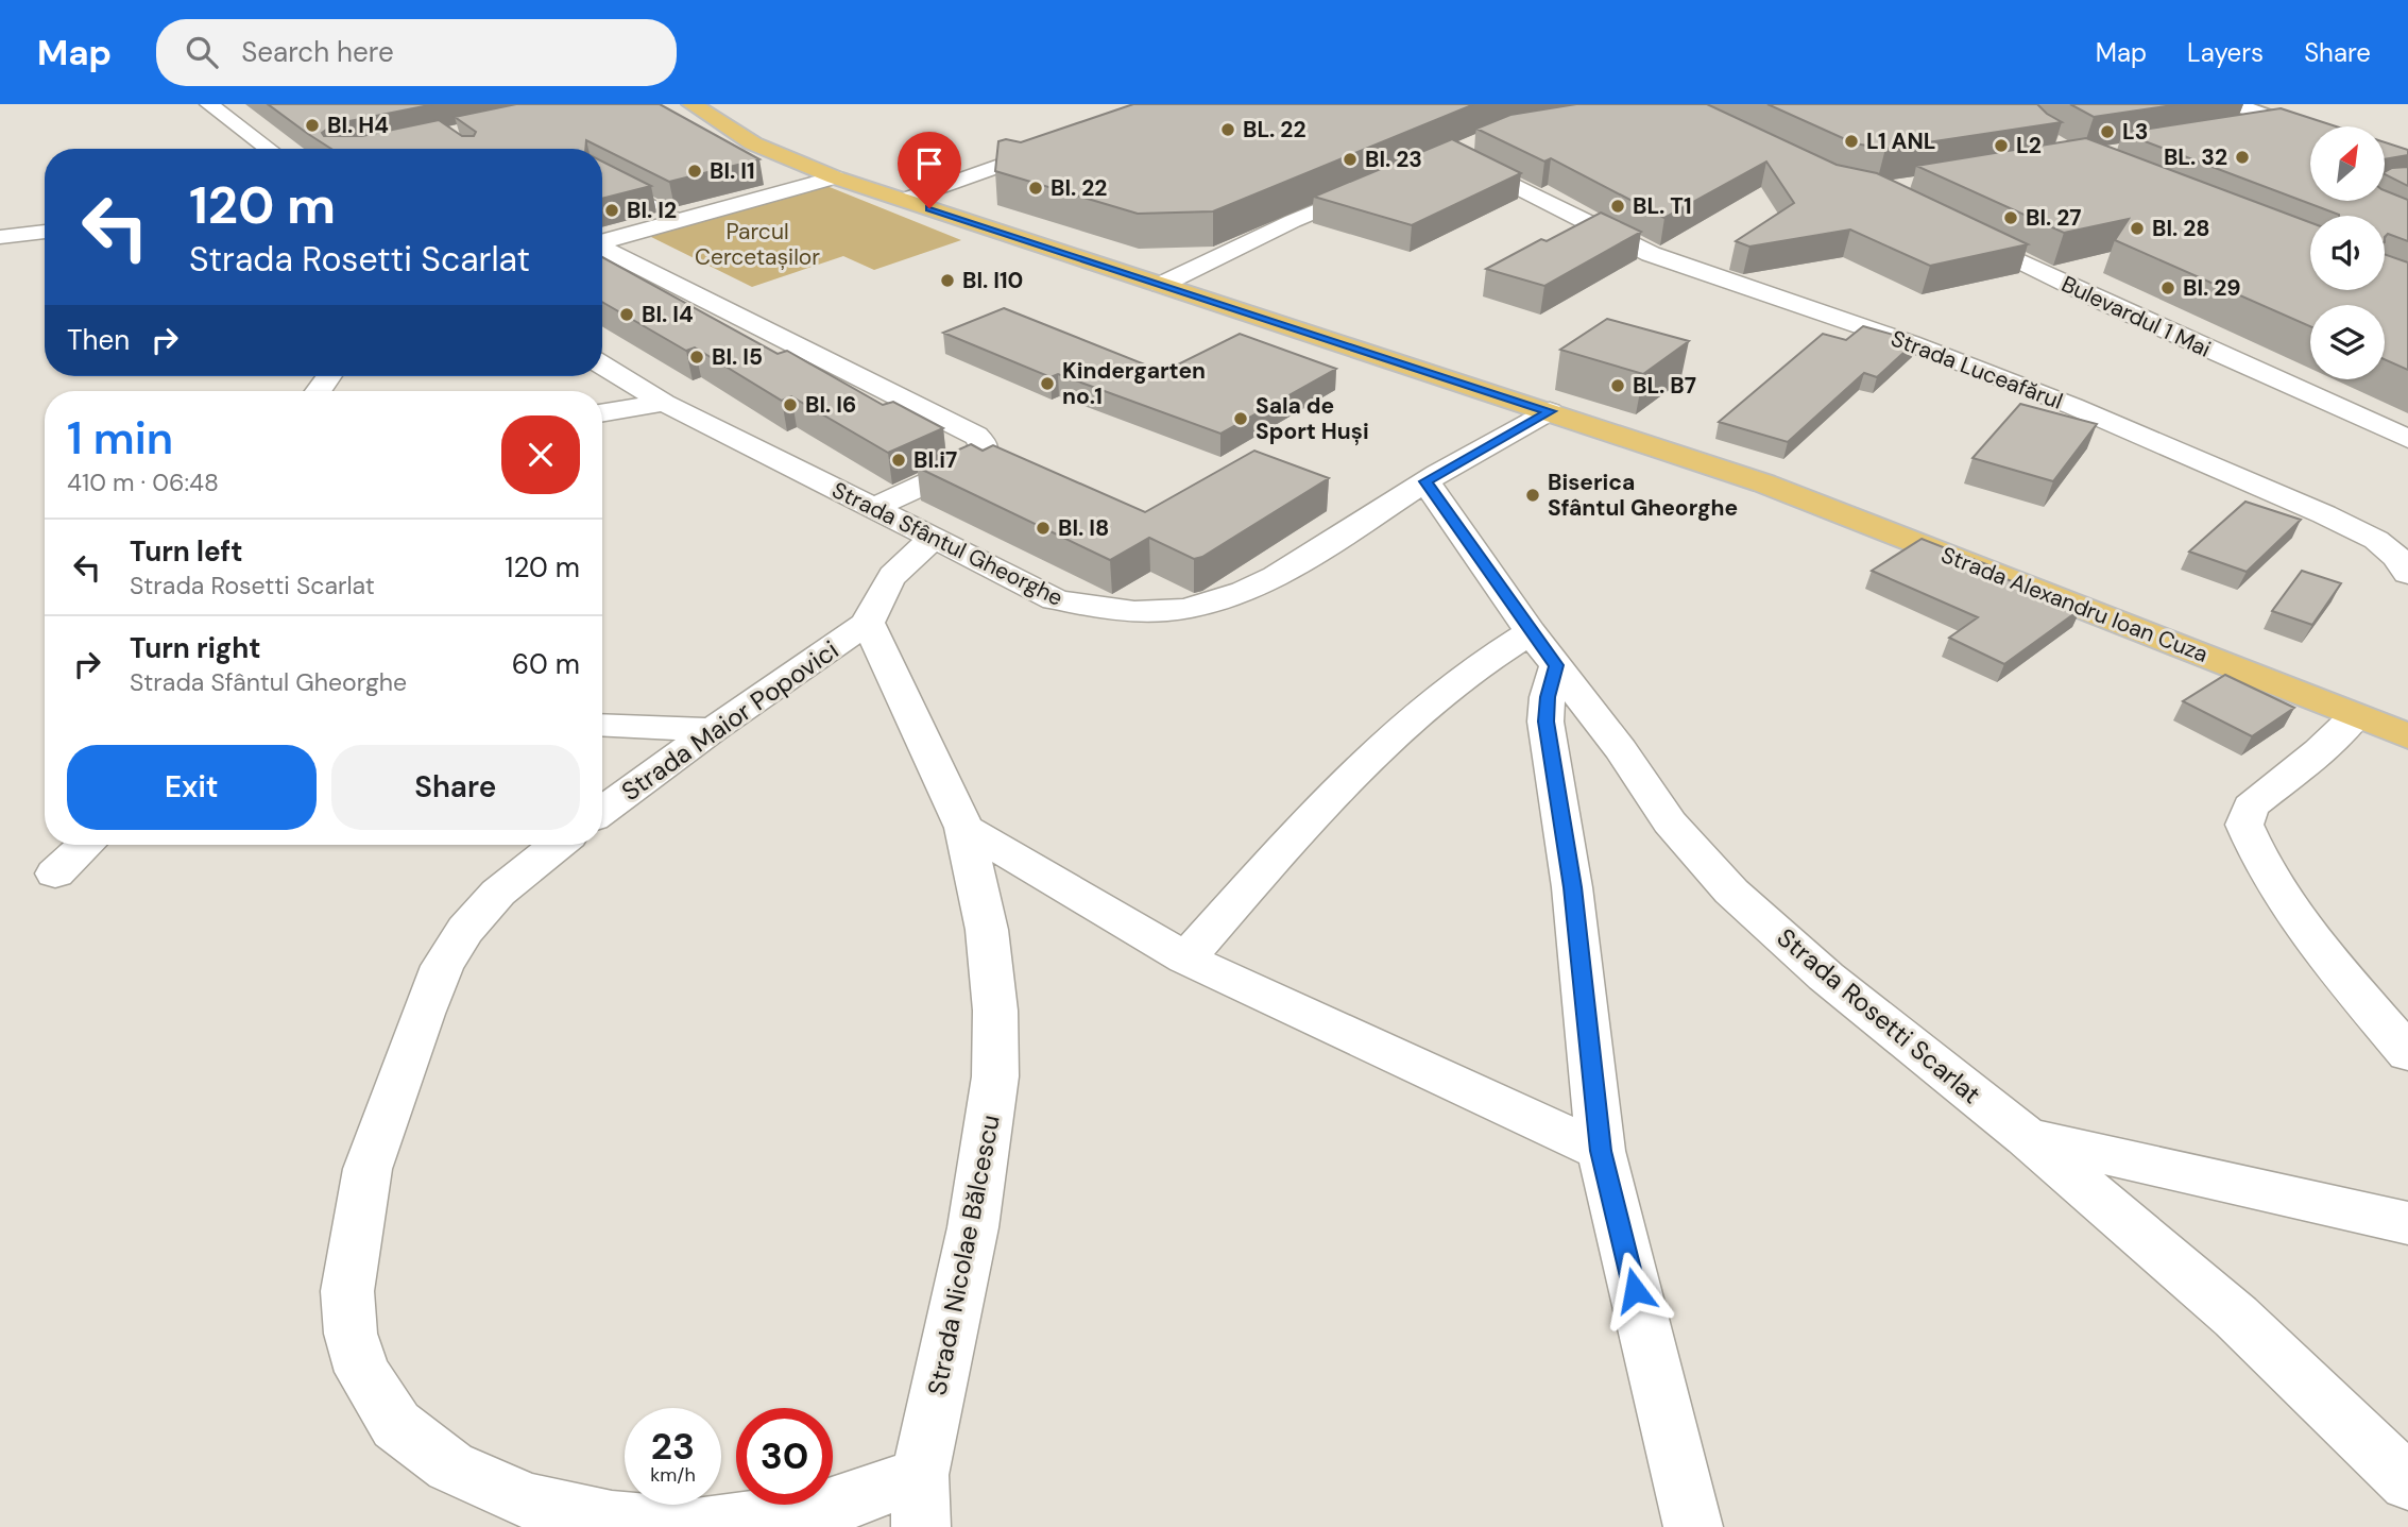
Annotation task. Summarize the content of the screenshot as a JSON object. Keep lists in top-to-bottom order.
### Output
{
  "streets": {
    "highway": ["Strada Alexandru Ioan Cuza"],
    "street": [
      "Bulevardul 1 Mai",
      "Strada Luceafărul",
      "Strada Sfântul Gheorghe",
      "Strada Maior Popovici",
      "Strada Rosetti Scarlat",
      "Strada Nicolae Bălcescu"
    ]
  },
  "crossings": [
    ["Strada Sfântul Gheorghe", "Strada Alexandru Ioan Cuza"],
    ["Strada Sfântul Gheorghe", "Strada Rosetti Scarlat"],
    ["Strada Maior Popovici", "Strada Nicolae Bălcescu"]
  ],
  "parks": ["Parcul Cercetașilor"],
  "places": [
    "Bl. H4",
    "BL. 22",
    "L3",
    "L1 ANL",
    "L2",
    "BL. 32",
    "Bl. 23",
    "Bl. I1",
    "Bl. 22",
    "BL. T1",
    "Bl. I2",
    "Bl. 27",
    "Bl. 28",
    "Bl. I10",
    "Bl. 29",
    "Bl. I4",
    "Bl. I5",
    "Kindergarten no.1",
    "BL. B7",
    "Bl. I6",
    "Sala de Sport Huși",
    "Bl.i7",
    "Biserica Sfântul Gheorghe",
    "Bl. I8"
  ],
  "north": "top right",
  "page": {
    "header": "Map",
    "search": "Search here",
    "nav": ["Map", "Layers", "Share"],
    "turn": ["120 m", "Strada Rosetti Scarlat"],
    "then": "Then",
    "heading": ["1 min", "410 m · 06:48"],
    "list": [
      {
        "name": "Turn left",
        "note": "Strada Rosetti Scarlat",
        "value": "120 m"
      },
      {
        "name": "Turn right",
        "note": "Strada Sfântul Gheorghe",
        "value": "60 m"
      }
    ],
    "buttons": ["Exit", "Share"],
    "speed": "23 km/h",
    "limit": "30"
  }
}
